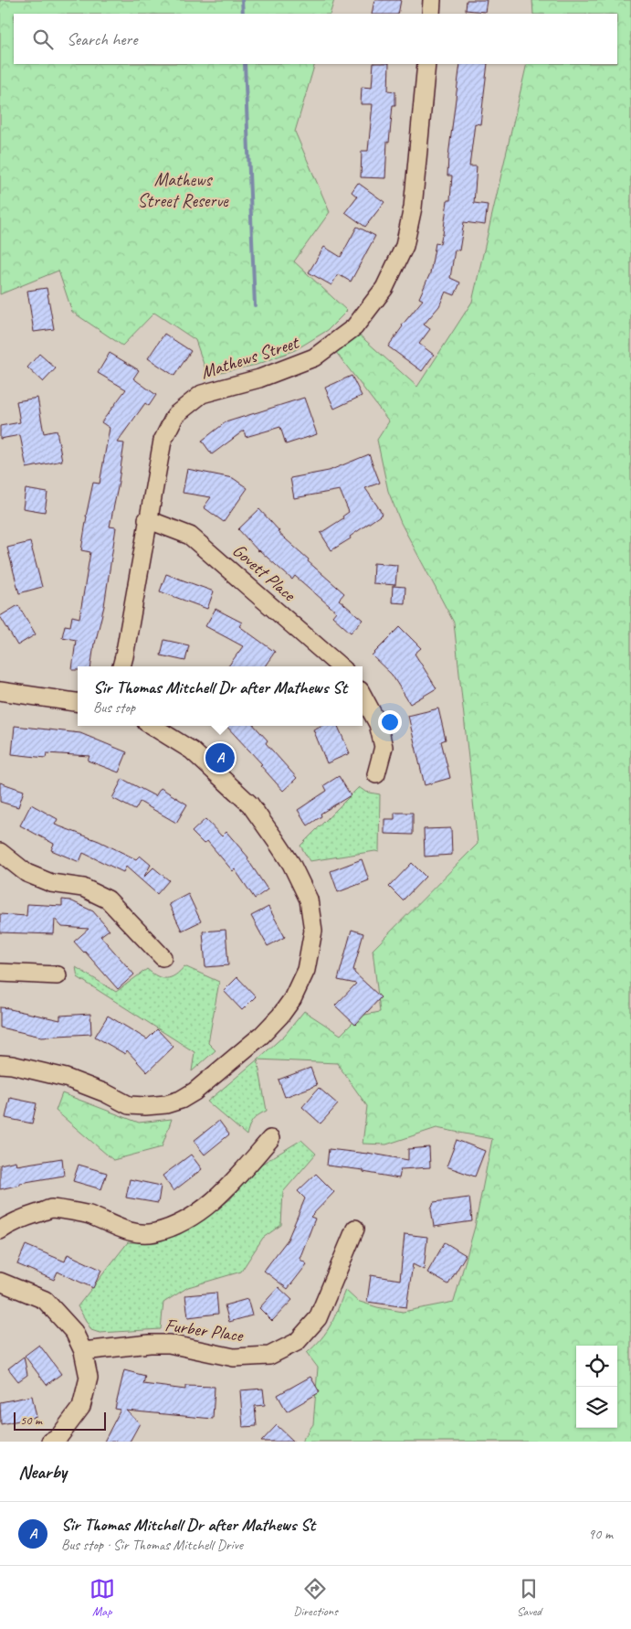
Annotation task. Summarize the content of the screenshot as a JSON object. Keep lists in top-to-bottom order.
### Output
{
  "streets": {
    "street": ["Mathews Street", "Govett Place", "Furber Place"]
  },
  "crossings": [
    ["Mathews Street", "Govett Place"]
  ],
  "parks": ["Mathews Street Reserve"],
  "scale_bar": "50 m",
  "page": {
    "search": "Search here",
    "popup": ["Sir Thomas Mitchell Dr after Mathews St", "Bus stop"],
    "pins": "A",
    "scale": "50 m",
    "heading": "Nearby",
    "list": [
      {
        "mark": "A",
        "name": "Sir Thomas Mitchell Dr after Mathews St",
        "note": "Bus stop · Sir Thomas Mitchell Drive",
        "value": "90 m"
      }
    ],
    "nav": ["Map", "Directions", "Saved"]
  }
}
